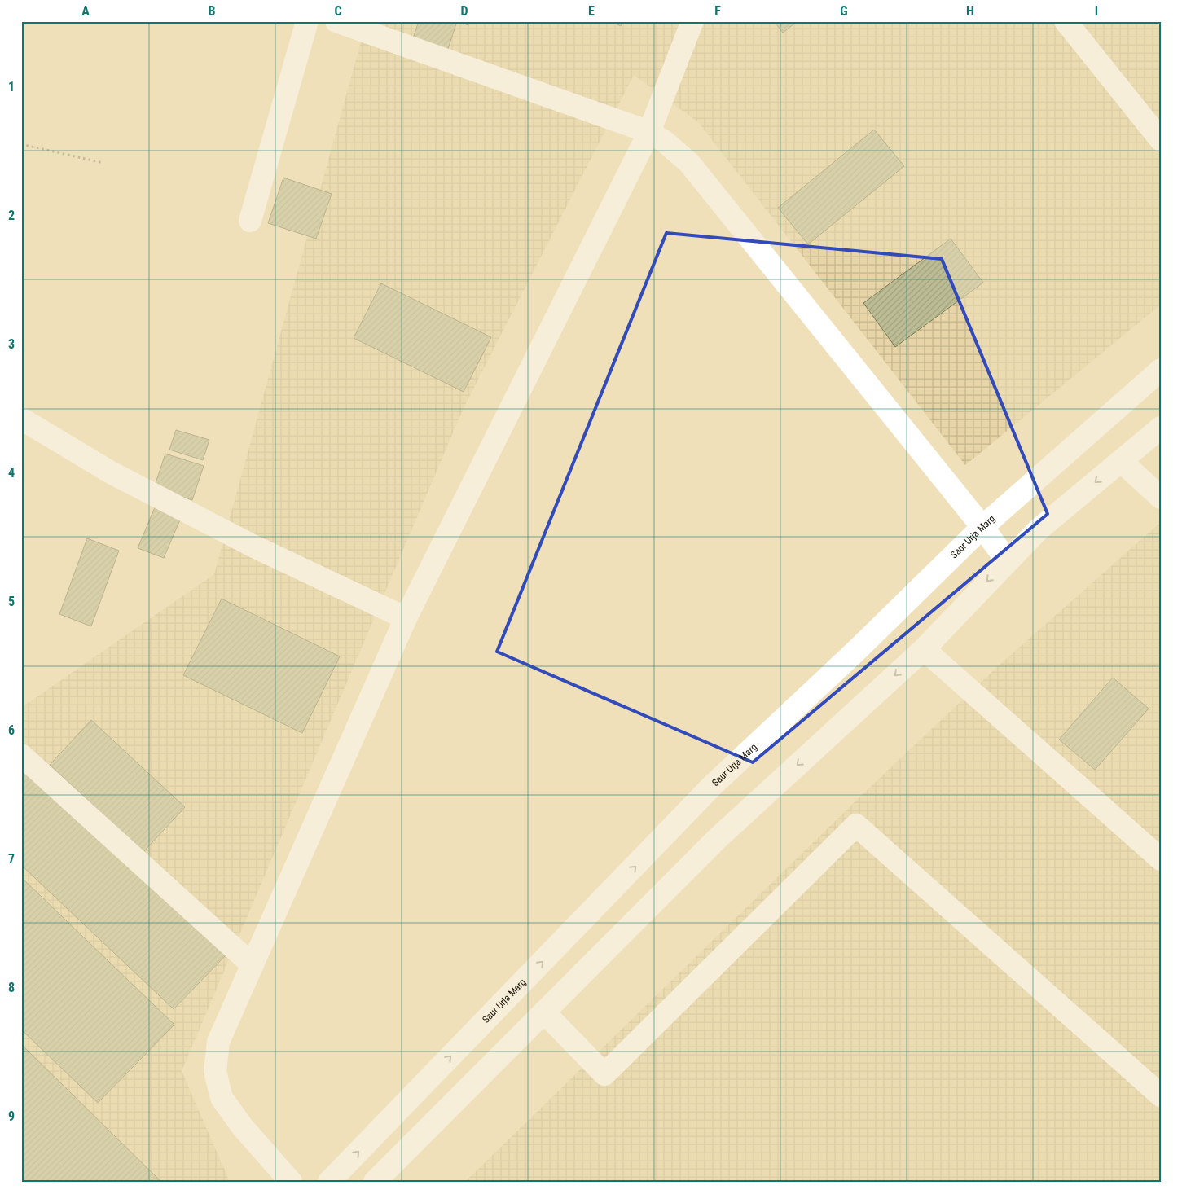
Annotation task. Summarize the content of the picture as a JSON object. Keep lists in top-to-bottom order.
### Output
{
  "streets": {
    "street": ["Saur Urja Marg"]
  },
  "grid": {
    "columns": [
      "A",
      "B",
      "C",
      "D",
      "E",
      "F",
      "G",
      "H",
      "I"
    ],
    "rows": [
      "1",
      "2",
      "3",
      "4",
      "5",
      "6",
      "7",
      "8",
      "9"
    ]
  }
}
